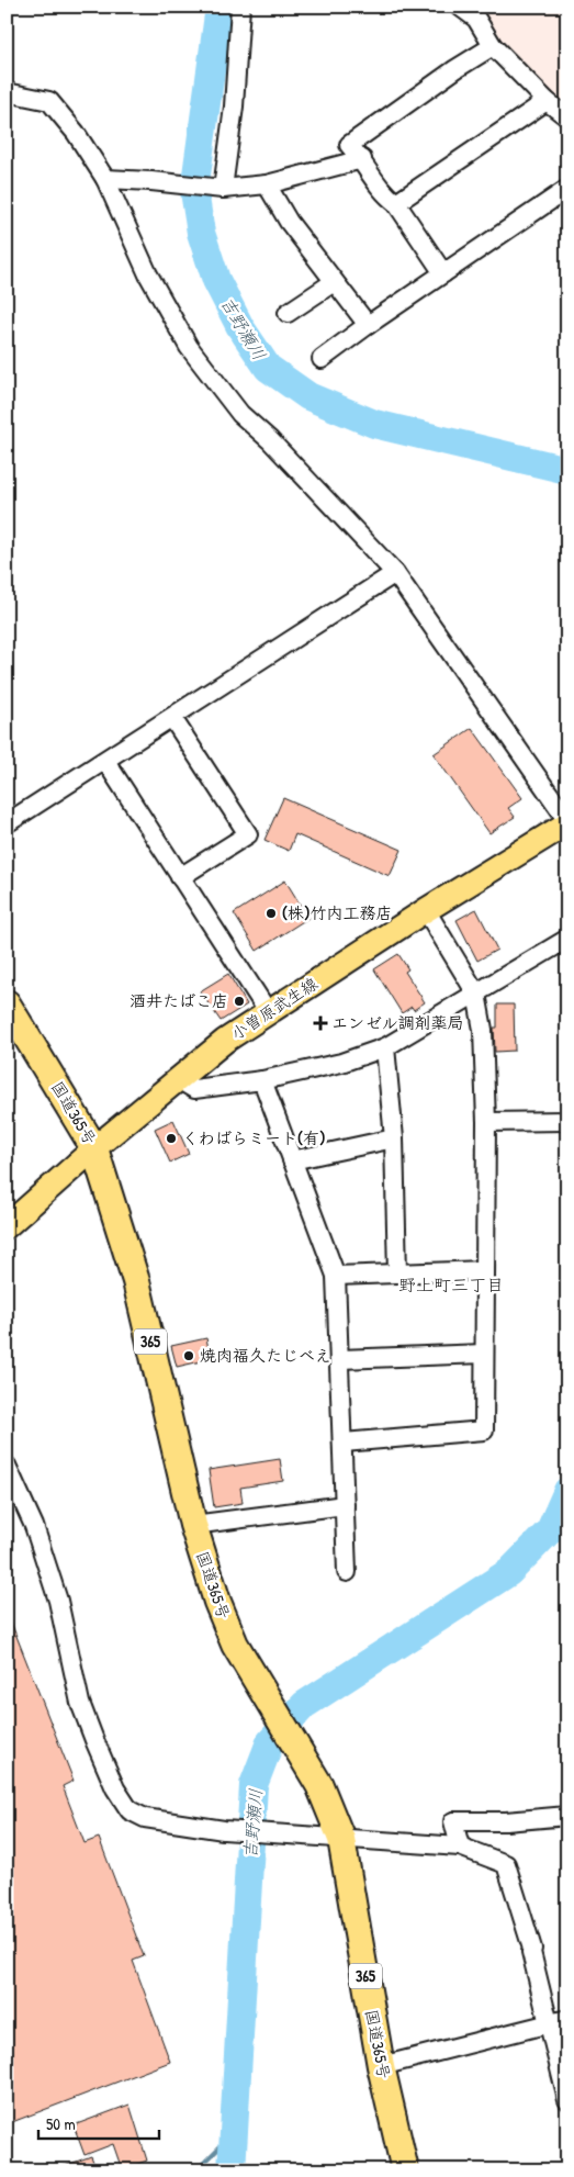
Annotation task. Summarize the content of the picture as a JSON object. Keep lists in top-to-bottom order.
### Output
{
  "streets": {
    "highway": ["国道365号", "365"],
    "main road": ["小曽原武生線"]
  },
  "crossings": [
    ["小曽原武生線", "国道365号"]
  ],
  "districts": ["野上町三丁目"],
  "water": ["吉野瀬川"],
  "places": {
    "other": [
      "(株)竹内工務店",
      "酒井たばこ店",
      "くわばらミート(有)",
      "焼肉福久たじべえ"
    ],
    "health": ["エンゼル調剤薬局"]
  },
  "scale_bar": "50 m"
}
